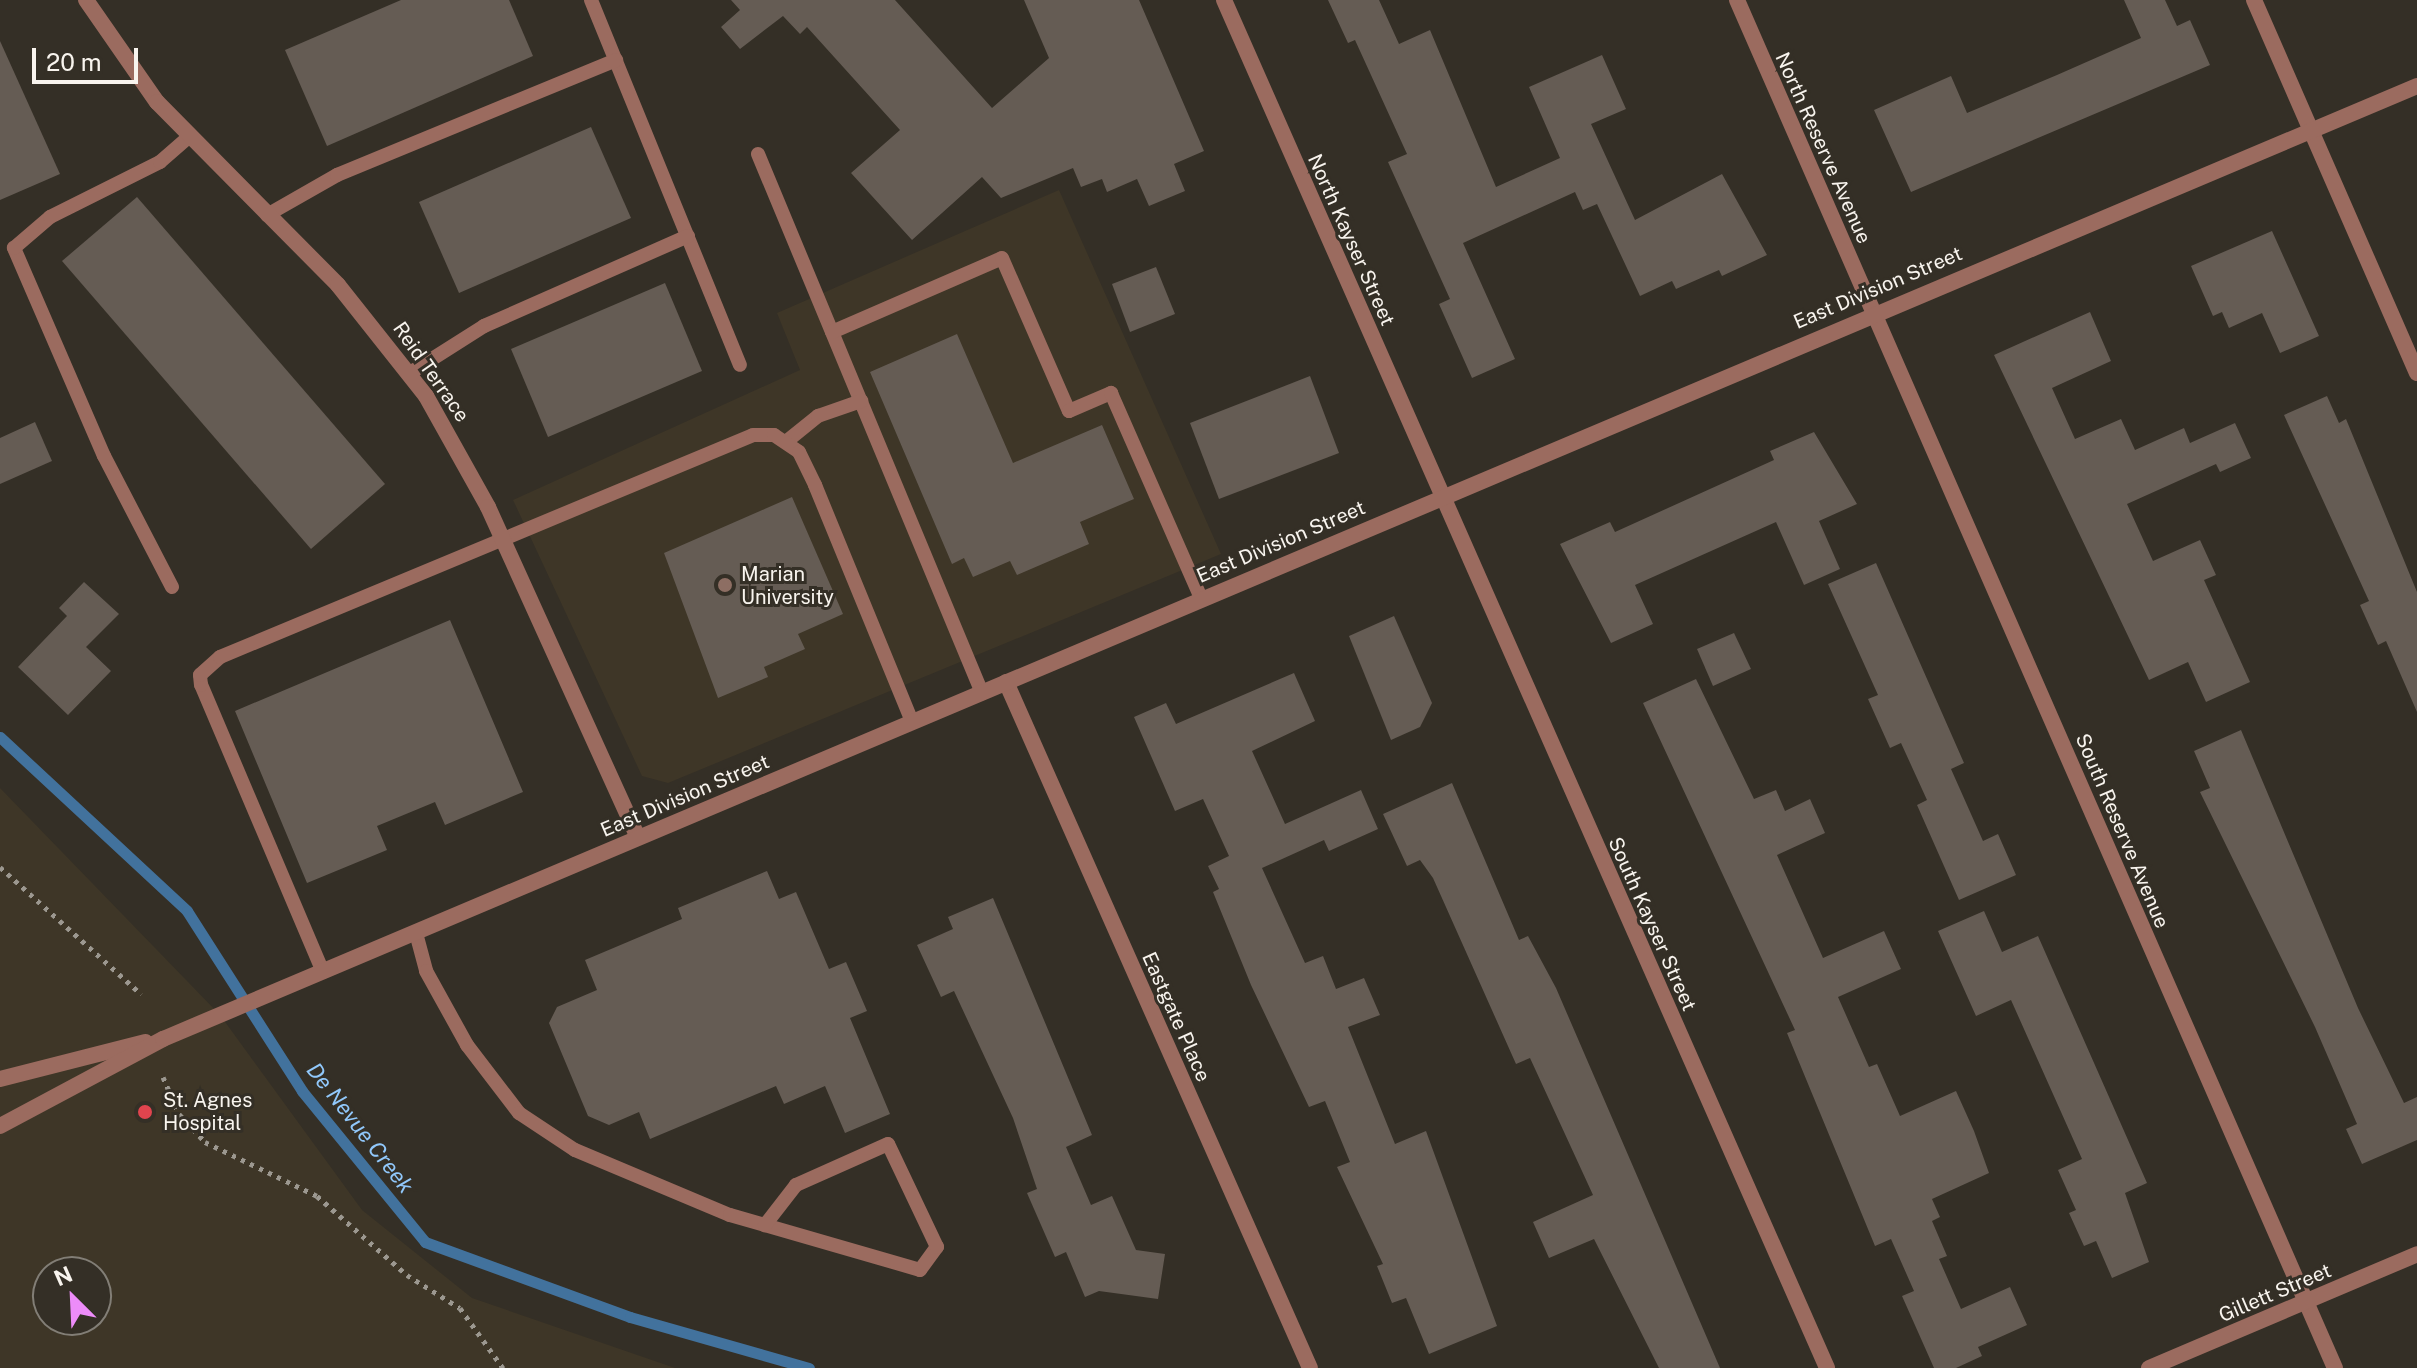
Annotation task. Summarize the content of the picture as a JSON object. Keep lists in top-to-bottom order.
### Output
{
  "streets": {
    "street": [
      "North Reserve Avenue",
      "North Kayser Street",
      "East Division Street",
      "Reid Terrace",
      "South Reserve Avenue",
      "South Kayser Street",
      "Eastgate Place",
      "Gillett Street"
    ]
  },
  "crossings": [
    ["North Reserve Avenue", "East Division Street"],
    ["North Reserve Avenue", "South Reserve Avenue"],
    ["North Kayser Street", "East Division Street"],
    ["North Kayser Street", "South Kayser Street"],
    ["East Division Street", "Reid Terrace"],
    ["East Division Street", "South Reserve Avenue"],
    ["East Division Street", "South Kayser Street"],
    ["East Division Street", "Eastgate Place"],
    ["South Reserve Avenue", "Gillett Street"]
  ],
  "water": ["De Nevue Creek"],
  "places": ["Marian University", "St. Agnes Hospital"],
  "scale_bar": "20 m",
  "north": "top left"
}
